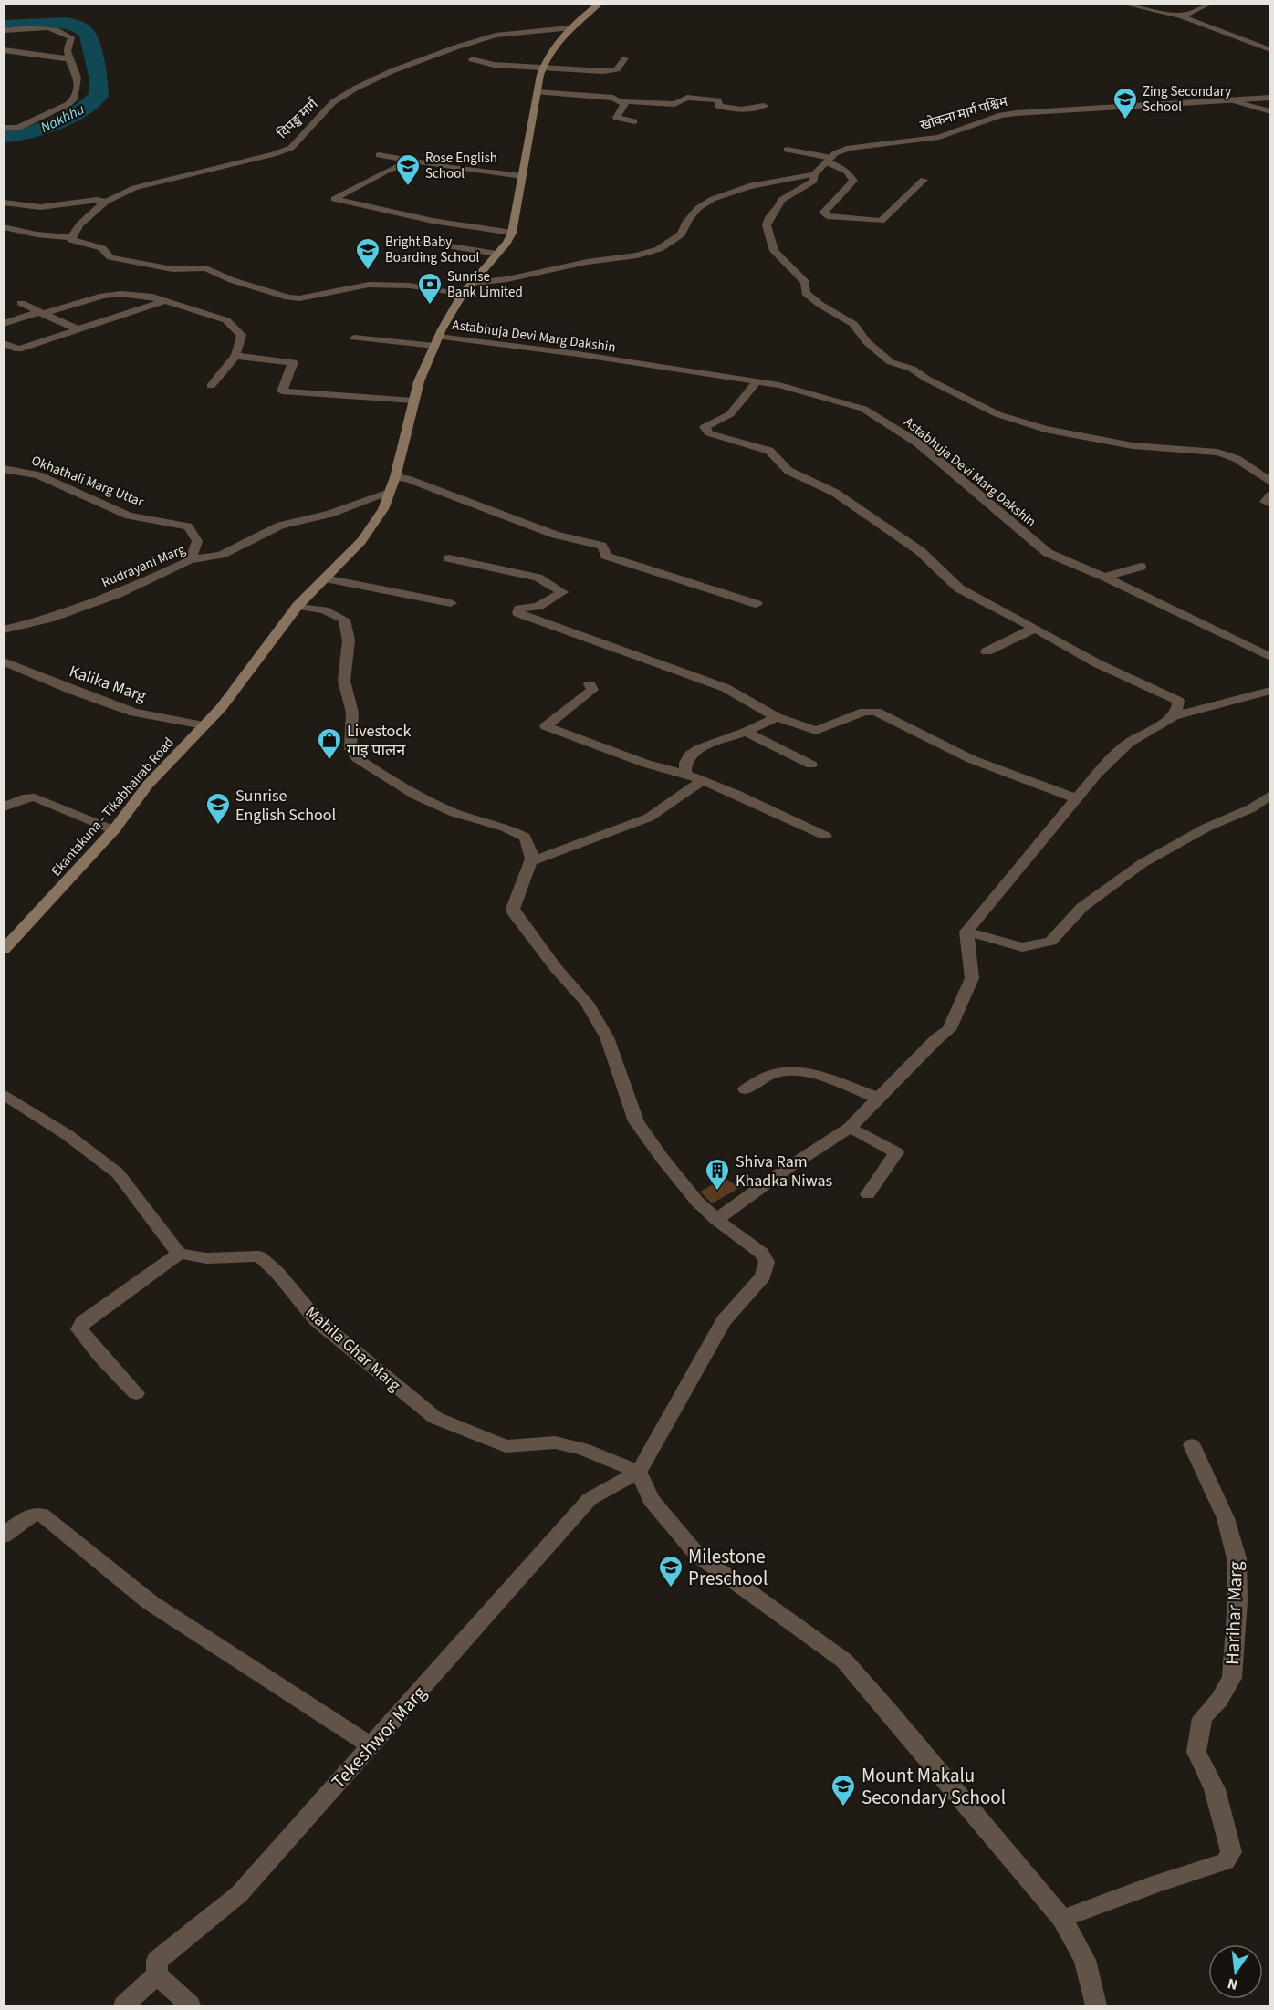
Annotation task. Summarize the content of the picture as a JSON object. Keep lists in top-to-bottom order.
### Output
{
  "streets": {
    "main road": ["Ekantakuna - Tikabhairab Road"],
    "street": [
      "खोकना मार्ग पश्चिम",
      "दिपङ्ख मार्ग",
      "Astabhuja Devi Marg Dakshin",
      "Okhathali Marg Uttar",
      "Rudrayani Marg",
      "Kalika Marg",
      "Mahila Ghar Marg",
      "Harihar Marg",
      "Tekeshwor Marg"
    ]
  },
  "crossings": [
    ["दिपङ्ख मार्ग", "Ekantakuna - Tikabhairab Road"],
    ["Astabhuja Devi Marg Dakshin", "Ekantakuna - Tikabhairab Road"],
    ["Okhathali Marg Uttar", "Rudrayani Marg"],
    ["Rudrayani Marg", "Ekantakuna - Tikabhairab Road"],
    ["Kalika Marg", "Ekantakuna - Tikabhairab Road"],
    ["Mahila Ghar Marg", "Tekeshwor Marg"]
  ],
  "water": ["Nakhhu"],
  "places": {
    "school or university": [
      "Zing Secondary School",
      "Rose English School",
      "Bright Baby Boarding School",
      "Sunrise English School",
      "Milestone Preschool",
      "Mount Makalu Secondary School"
    ],
    "bank": ["Sunrise Bank Limited"],
    "shop": ["Livestock गाइ पालन"],
    "building": ["Shiva Ram Khadka Niwas"]
  },
  "north": "bottom"
}
